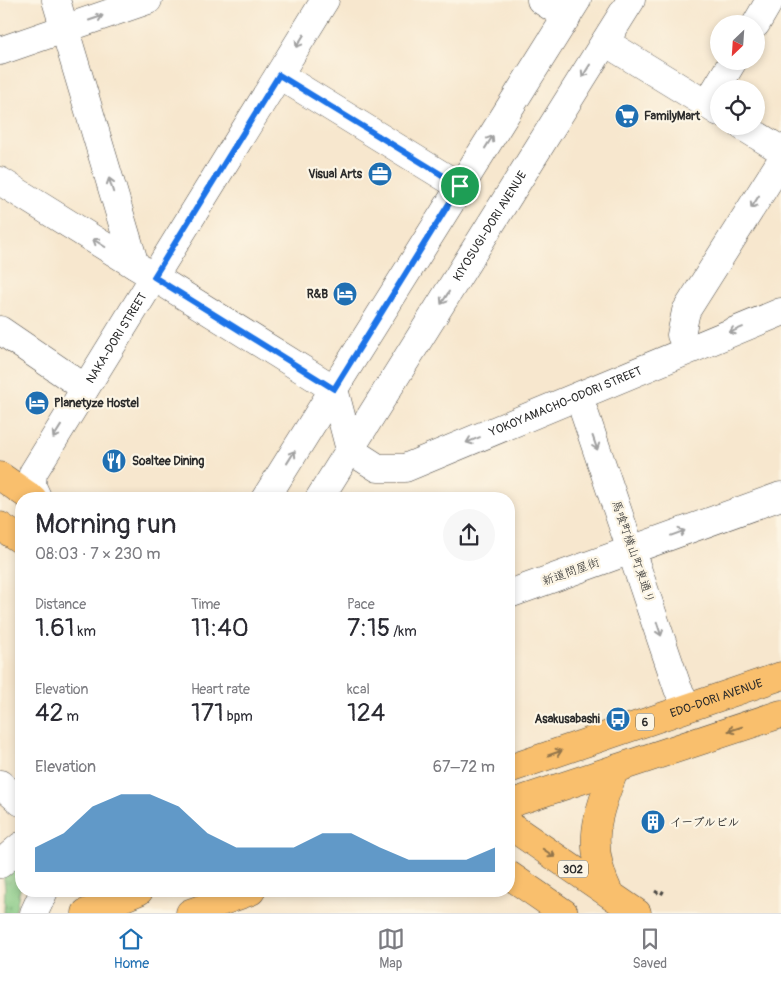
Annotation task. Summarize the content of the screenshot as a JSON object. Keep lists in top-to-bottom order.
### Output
{
  "streets": {
    "main road": ["EDO-DORI AVENUE", "6", "302"],
    "street": [
      "KIYOSUGI-DORI AVENUE",
      "NAKA-DORI STREET",
      "YOKOYAMACHO-ODORI STREET",
      "馬喰町横山町東通り",
      "新道問屋街"
    ]
  },
  "crossings": [
    ["KIYOSUGI-DORI AVENUE", "YOKOYAMACHO-ODORI STREET"],
    ["YOKOYAMACHO-ODORI STREET", "馬喰町横山町東通り"],
    ["馬喰町横山町東通り", "新道問屋街"],
    ["馬喰町横山町東通り", "EDO-DORI AVENUE"]
  ],
  "one_way": ["YOKOYAMACHO-ODORI STREET", "馬喰町横山町東通り", "新道問屋街"],
  "places": {
    "supermarket": ["FamilyMart"],
    "office": ["Visual Arts"],
    "hotel": ["R&B", "Planetyze Hostel"],
    "restaurant": ["Soaltee Dining"],
    "bus stop": ["Asakusabashi"],
    "building": ["イーブルビル"]
  },
  "north": "bottom left",
  "page": {
    "heading": ["Morning run", "08:03 · 7 × 230 m"],
    "stats": [
      ["Distance", "1.61 km"],
      ["Time", "11:40"],
      ["Pace", "7:15 /km"],
      ["Elevation", "42 m"],
      ["Heart rate", "171 bpm"],
      ["kcal", "124"]
    ],
    "chart": ["Elevation", "67–72 m"],
    "tabs": ["Home", "Map", "Saved"]
  }
}
